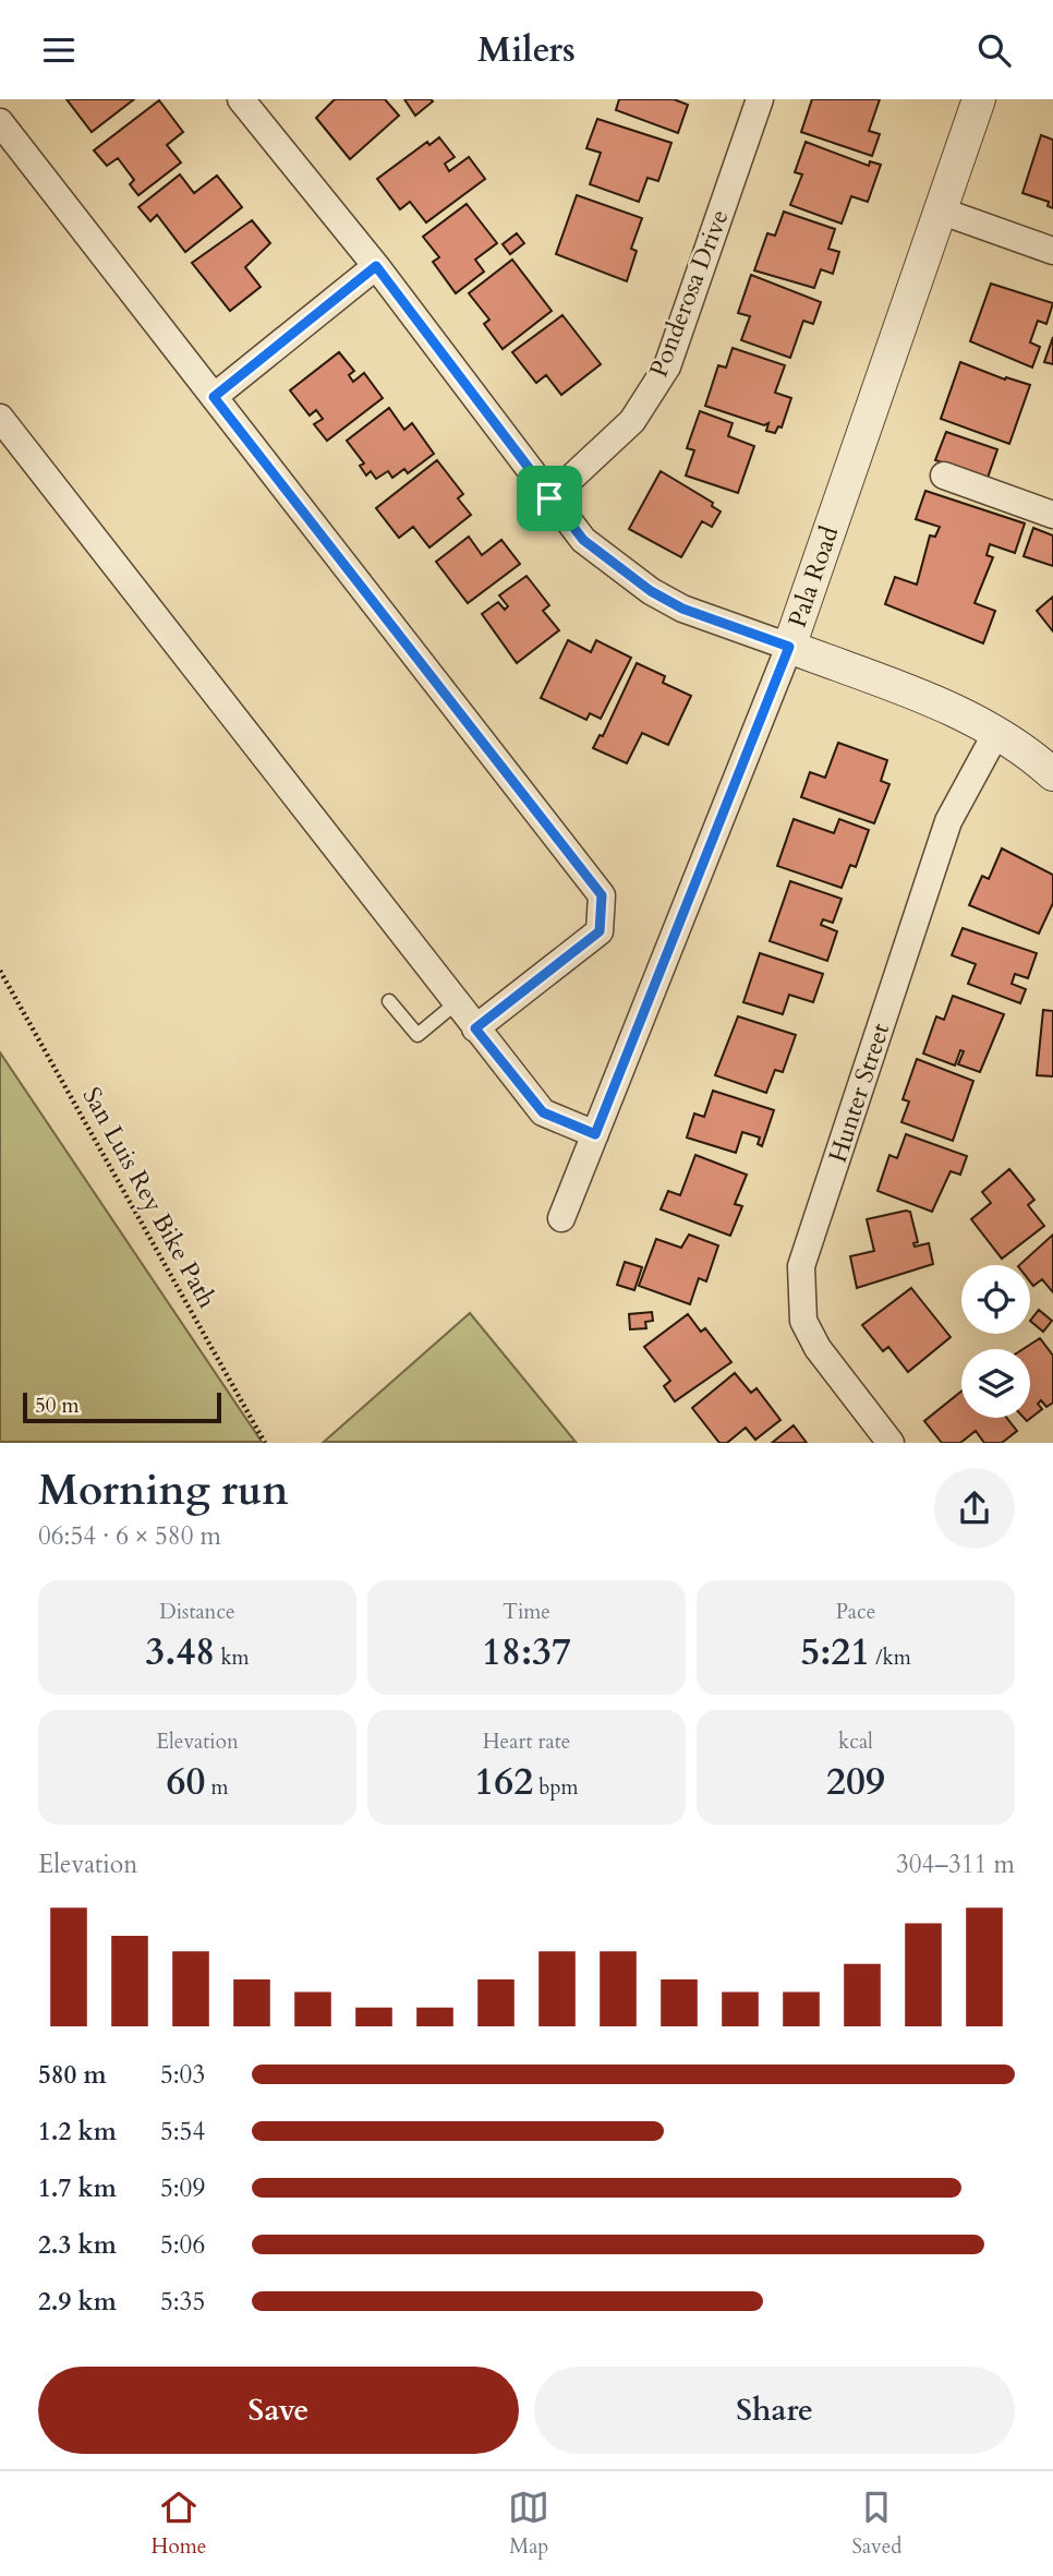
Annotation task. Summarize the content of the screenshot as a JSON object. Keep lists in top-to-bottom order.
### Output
{
  "streets": {
    "street": ["Ponderosa Drive", "Pala Road", "Hunter Street"],
    "path": ["San Luis Rey Bike Path"]
  },
  "scale_bar": "50 m",
  "page": {
    "header": "Milers",
    "scale": "50 m",
    "heading": ["Morning run", "06:54 · 6 × 580 m"],
    "stats": [
      ["Distance", "3.48 km"],
      ["Time", "18:37"],
      ["Pace", "5:21 /km"],
      ["Elevation", "60 m"],
      ["Heart rate", "162 bpm"],
      ["kcal", "209"]
    ],
    "chart": ["Elevation", "304–311 m"],
    "list": [
      {
        "name": "580 m",
        "note": "5:03"
      },
      {
        "name": "1.2 km",
        "note": "5:54"
      },
      {
        "name": "1.7 km",
        "note": "5:09"
      },
      {
        "name": "2.3 km",
        "note": "5:06"
      },
      {
        "name": "2.9 km",
        "note": "5:35"
      }
    ],
    "buttons": ["Save", "Share"],
    "tabs": ["Home", "Map", "Saved"]
  }
}
